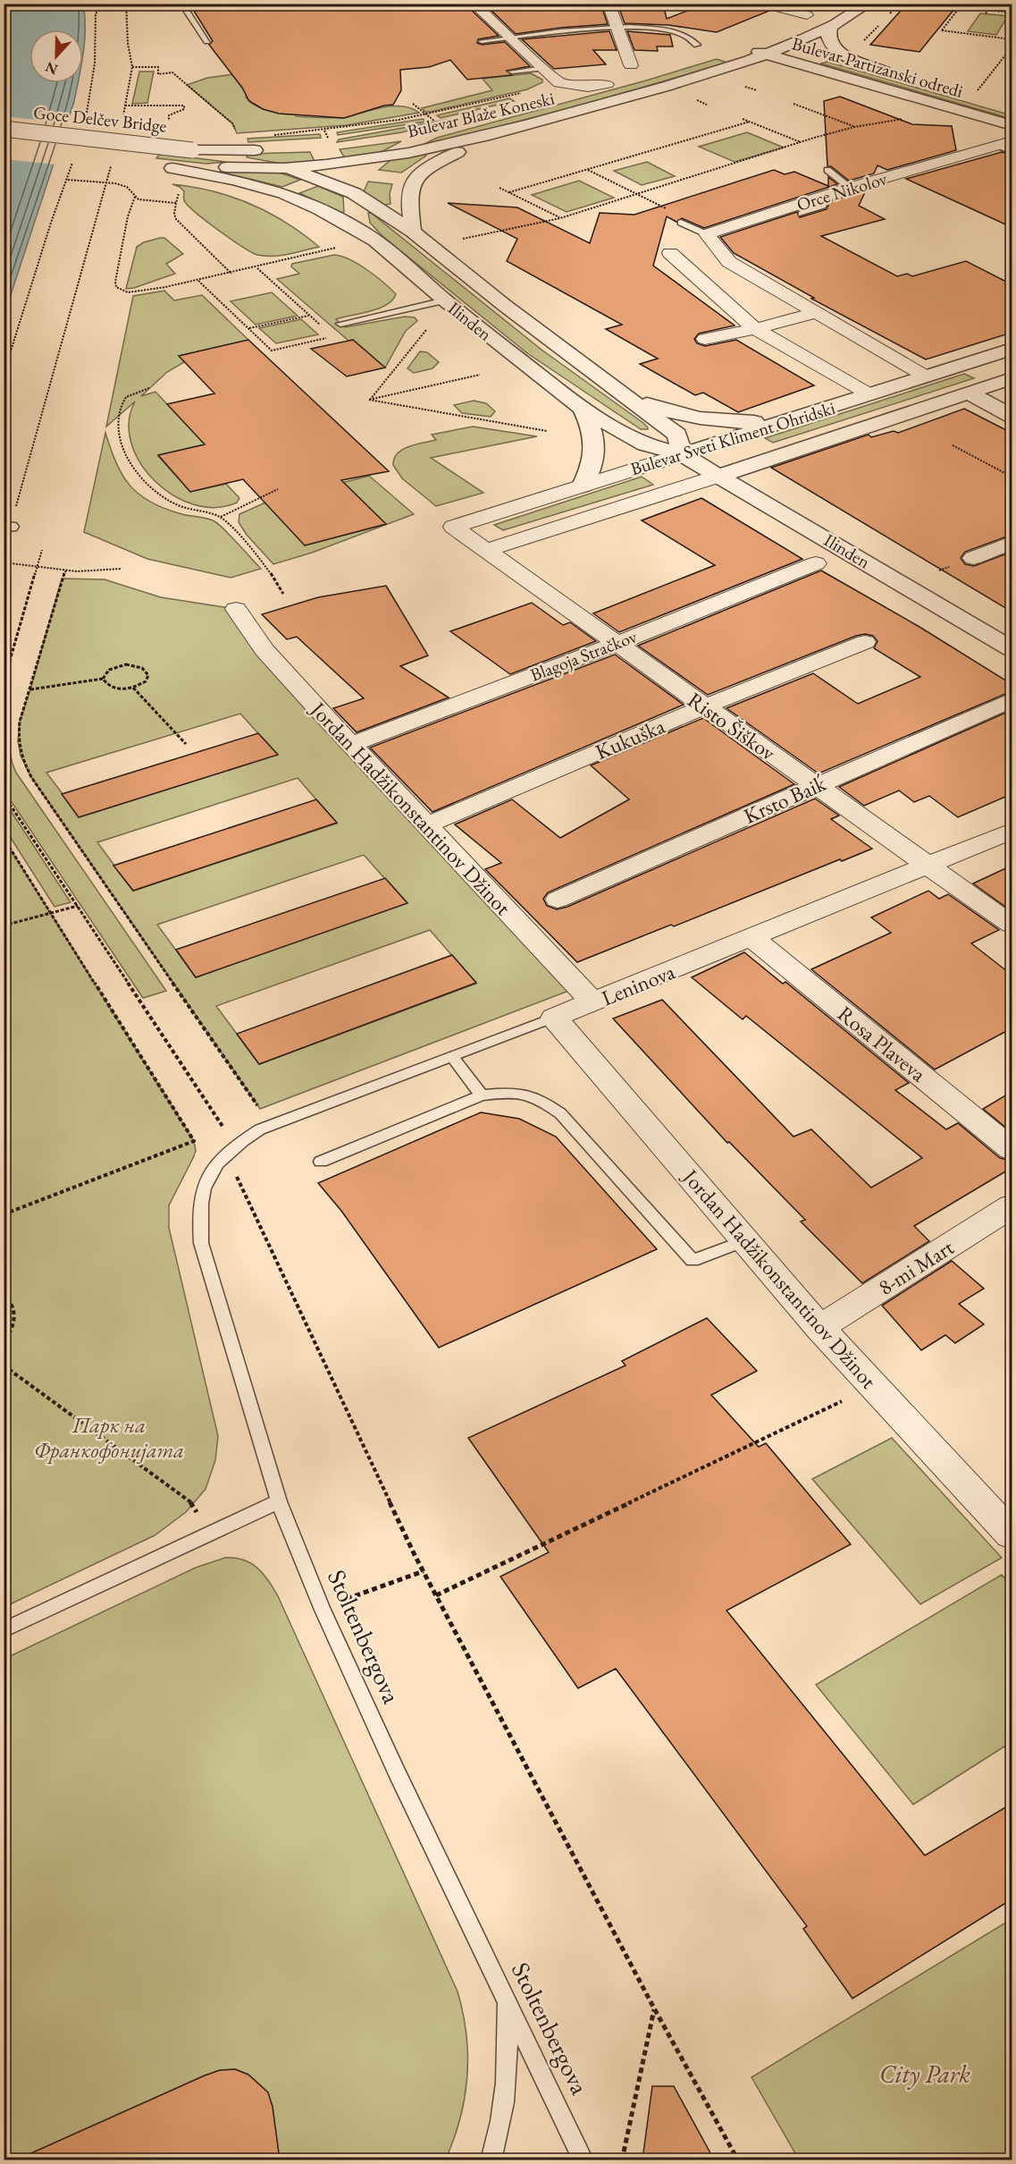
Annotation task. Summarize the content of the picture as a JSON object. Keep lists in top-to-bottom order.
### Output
{
  "streets": {
    "street": [
      "Bulevar Partizanski odredi",
      "Bulevar Blaže Koneski",
      "Goce Delčev Bridge",
      "Orce Nikolov",
      "Ilinden",
      "Bulevar Sveti Kliment Ohridski",
      "Blagoja Stračkov",
      "Risto Šiškov",
      "Kukuška",
      "Krsto Baiḱ",
      "Jordan Hadžikonstantinov Džinot",
      "Leninova",
      "Rosa Plaveva",
      "8-mi Mart"
    ],
    "lane": ["Stoltenbergova"]
  },
  "crossings": [
    ["Bulevar Partizanski odredi", "Bulevar Blaže Koneski"],
    ["Bulevar Blaže Koneski", "Goce Delčev Bridge"],
    ["Bulevar Blaže Koneski", "Ilinden"],
    ["Goce Delčev Bridge", "Ilinden"],
    ["Ilinden", "Bulevar Sveti Kliment Ohridski"],
    ["Bulevar Sveti Kliment Ohridski", "Risto Šiškov"],
    ["Blagoja Stračkov", "Risto Šiškov"],
    ["Blagoja Stračkov", "Jordan Hadžikonstantinov Džinot"],
    ["Risto Šiškov", "Kukuška"],
    ["Risto Šiškov", "Krsto Baiḱ"],
    ["Risto Šiškov", "Leninova"],
    ["Kukuška", "Jordan Hadžikonstantinov Džinot"],
    ["Jordan Hadžikonstantinov Džinot", "Leninova"],
    ["Jordan Hadžikonstantinov Džinot", "8-mi Mart"],
    ["Leninova", "Rosa Plaveva"],
    ["Leninova", "Stoltenbergova"]
  ],
  "parks": ["Парк на Франкофонијата", "City Park"],
  "north": "bottom"
}
